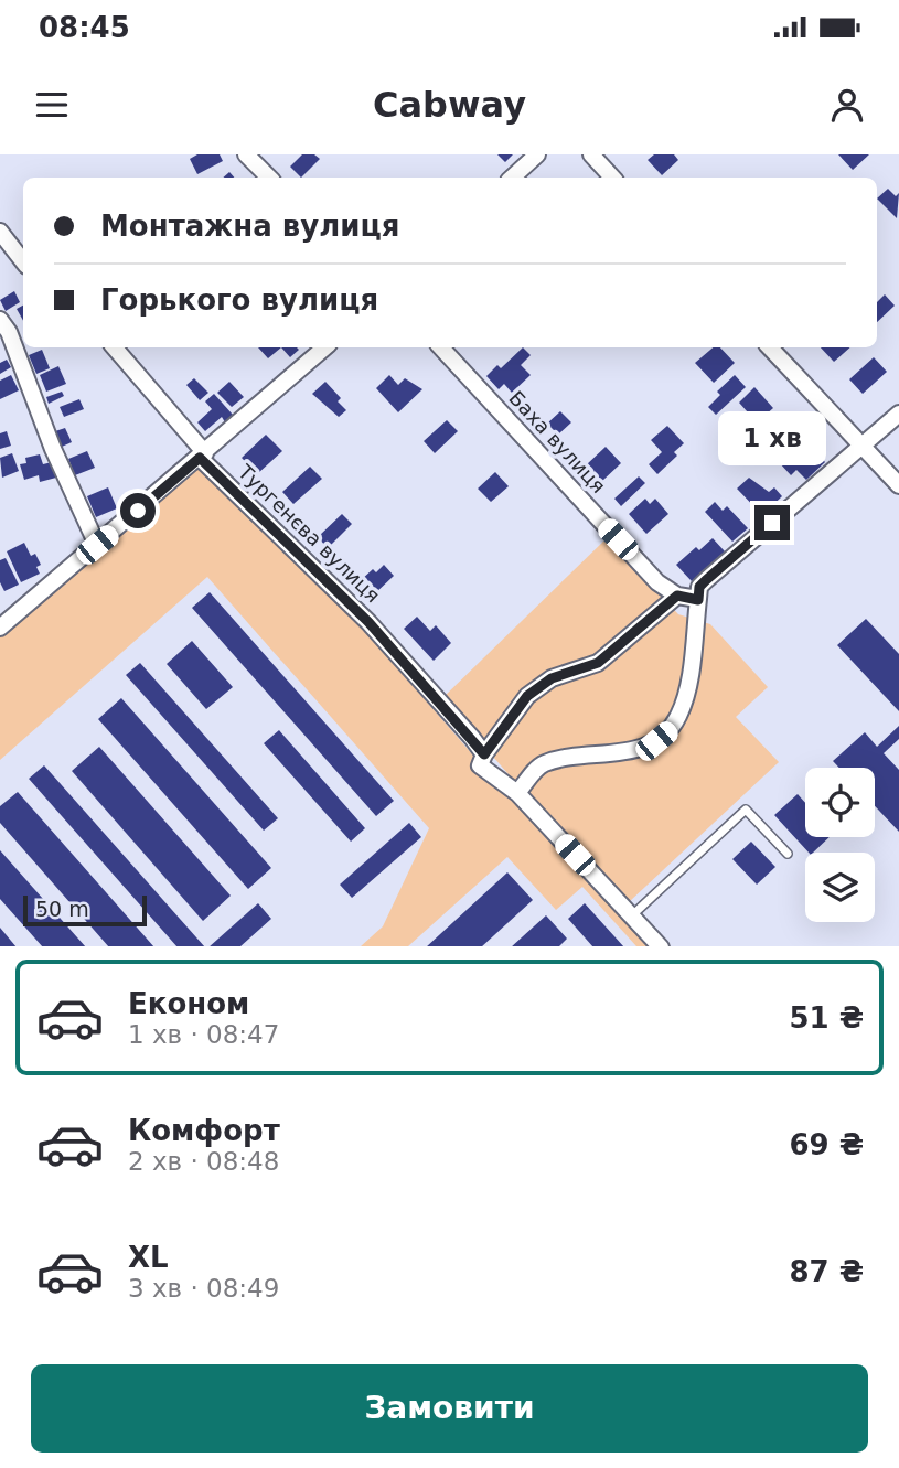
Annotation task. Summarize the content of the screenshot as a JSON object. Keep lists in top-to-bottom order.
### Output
{
  "streets": {
    "street": ["Баха вулиця", "Тургенєва вулиця"]
  },
  "scale_bar": "50 m",
  "page": {
    "status": "08:45",
    "header": "Cabway",
    "banner": ["Монтажна вулиця", "Горького вулиця"],
    "bubble": "1 хв",
    "scale": "50 m",
    "list": [
      {
        "name": "Економ",
        "note": "1 хв · 08:47",
        "value": "51 ₴"
      },
      {
        "name": "Комфорт",
        "note": "2 хв · 08:48",
        "value": "69 ₴"
      },
      {
        "name": "XL",
        "note": "3 хв · 08:49",
        "value": "87 ₴"
      }
    ],
    "buttons": "Замовити"
  }
}
